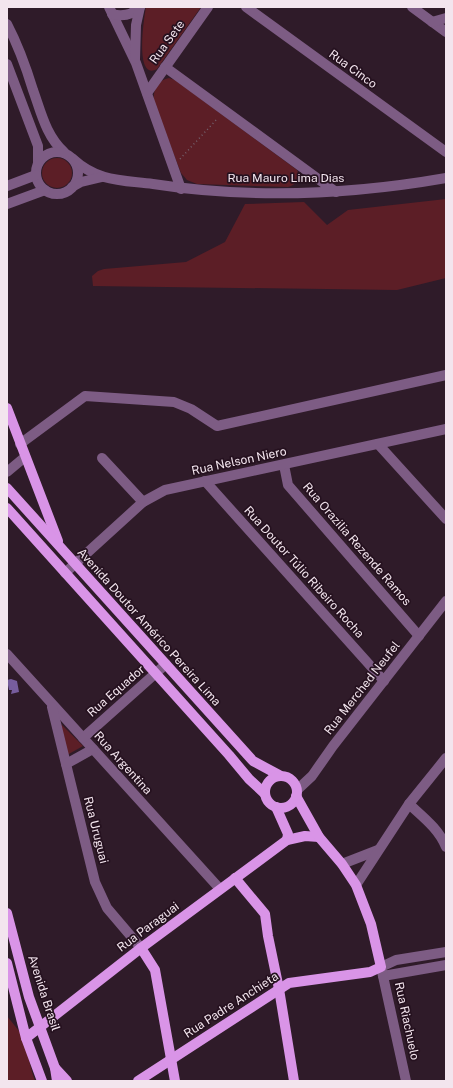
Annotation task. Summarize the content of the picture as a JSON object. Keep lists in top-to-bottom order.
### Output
{
  "streets": {
    "main road": [
      "Avenida Doutor Américo Pereira Lima",
      "Rua Paraguai",
      "Avenida Brasil",
      "Rua Padre Anchieta"
    ],
    "street": [
      "Rua Sete",
      "Rua Cinco",
      "Rua Mauro Lima Dias",
      "Rua Nelson Niero",
      "Rua Orazilia Rezende Ramos",
      "Rua Doutor Túlio Ribeiro Rocha",
      "Rua Merched Neufel",
      "Rua Equador",
      "Rua Argentina",
      "Rua Uruguai",
      "Rua Riachuelo"
    ]
  },
  "crossings": [
    ["Rua Nelson Niero", "Rua Orazilia Rezende Ramos"],
    ["Rua Nelson Niero", "Rua Doutor Túlio Ribeiro Rocha"],
    ["Rua Nelson Niero", "Avenida Doutor Américo Pereira Lima"],
    ["Rua Orazilia Rezende Ramos", "Rua Merched Neufel"],
    ["Rua Doutor Túlio Ribeiro Rocha", "Rua Merched Neufel"],
    ["Avenida Doutor Américo Pereira Lima", "Rua Merched Neufel"],
    ["Avenida Doutor Américo Pereira Lima", "Rua Equador"],
    ["Rua Equador", "Rua Argentina"],
    ["Rua Argentina", "Rua Uruguai"],
    ["Rua Argentina", "Rua Paraguai"],
    ["Rua Uruguai", "Rua Paraguai"],
    ["Rua Paraguai", "Avenida Brasil"],
    ["Rua Padre Anchieta", "Rua Riachuelo"]
  ]
}
